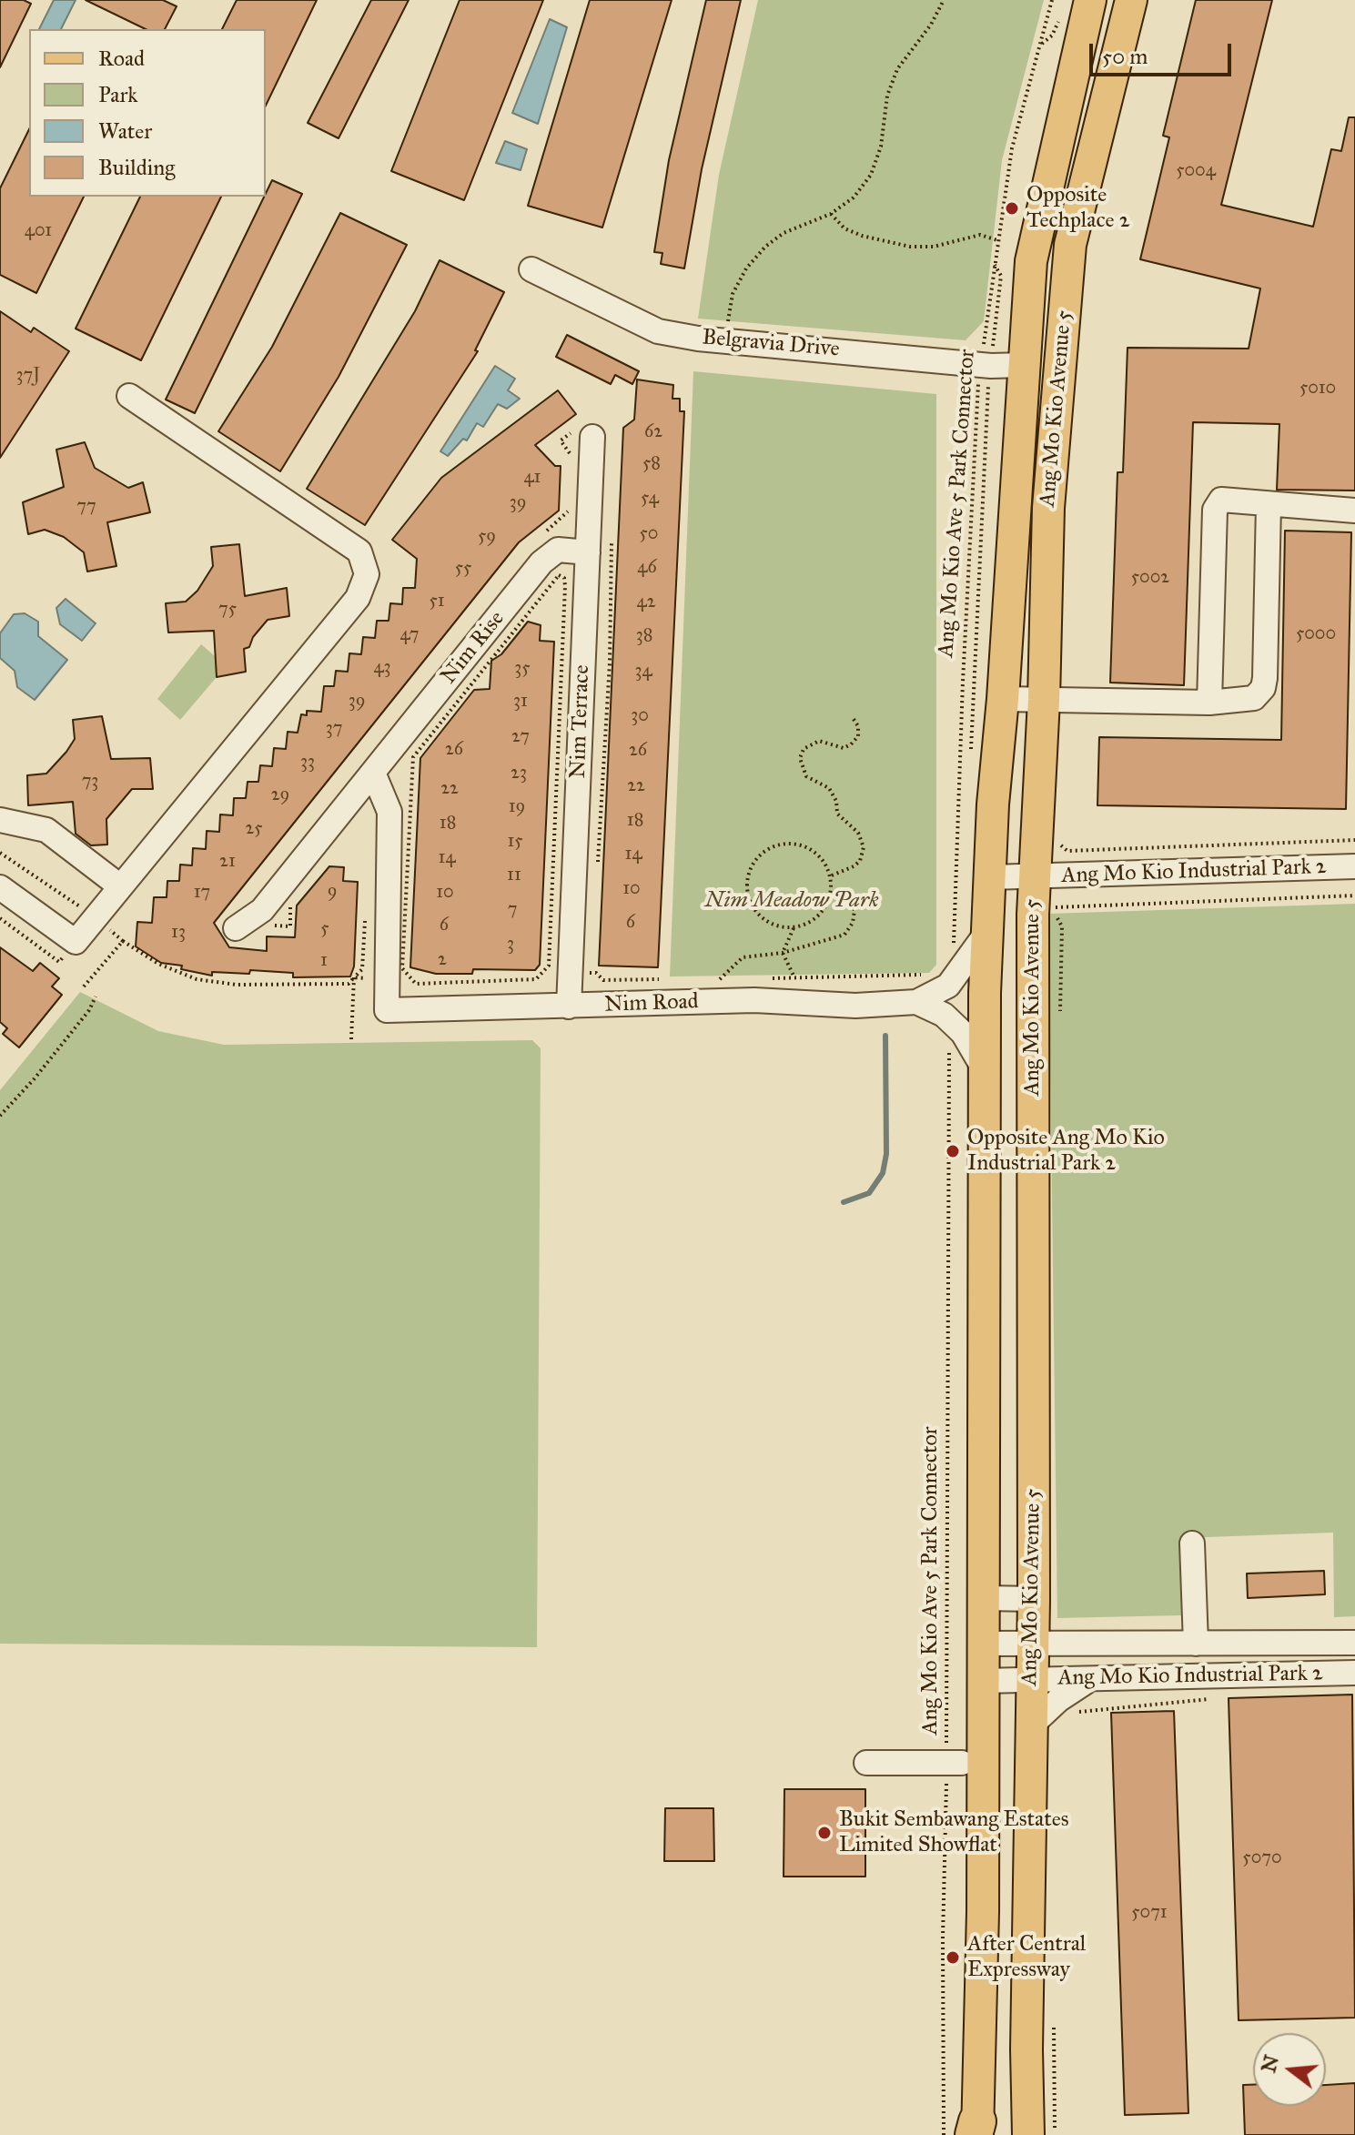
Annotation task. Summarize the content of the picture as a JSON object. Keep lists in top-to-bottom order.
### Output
{
  "streets": {
    "main road": ["Ang Mo Kio Avenue 5"],
    "street": [
      "Belgravia Drive",
      "Nim Rise",
      "Nim Terrace",
      "Ang Mo Kio Industrial Park 2",
      "Nim Road"
    ],
    "path": ["Ang Mo Kio Ave 5 Park Connector"]
  },
  "crossings": [
    ["Belgravia Drive", "Ang Mo Kio Avenue 5"],
    ["Belgravia Drive", "Ang Mo Kio Ave 5 Park Connector"],
    ["Ang Mo Kio Avenue 5", "Ang Mo Kio Ave 5 Park Connector"],
    ["Ang Mo Kio Avenue 5", "Ang Mo Kio Industrial Park 2"],
    ["Nim Rise", "Nim Terrace"],
    ["Nim Terrace", "Nim Road"]
  ],
  "parks": ["Nim Meadow Park"],
  "places": [
    "Opposite Techplace 2",
    "Opposite Ang Mo Kio Industrial Park 2",
    "Bukit Sembawang Estates Limited Showflat",
    "After Central Expressway"
  ],
  "house_numbers": [
    "5004",
    "401",
    "37J",
    "5010",
    "62",
    "58",
    "41",
    "54",
    "39",
    "77",
    "50",
    "59",
    "46",
    "55",
    "5002",
    "51",
    "42",
    "75",
    "5000",
    "47",
    "38",
    "43",
    "35",
    "34",
    "39",
    "31",
    "30",
    "37",
    "27",
    "26",
    "26",
    "33",
    "23",
    "73",
    "22",
    "22",
    "29",
    "19",
    "18",
    "18",
    "25",
    "15",
    "14",
    "14",
    "21",
    "11",
    "10",
    "9",
    "17",
    "10",
    "7",
    "6",
    "6",
    "5",
    "13",
    "3",
    "2",
    "1",
    "5070",
    "5071"
  ],
  "legend": [
    "Road",
    "Park",
    "Water",
    "Building"
  ],
  "scale_bar": "50 m",
  "north": "left"
}
